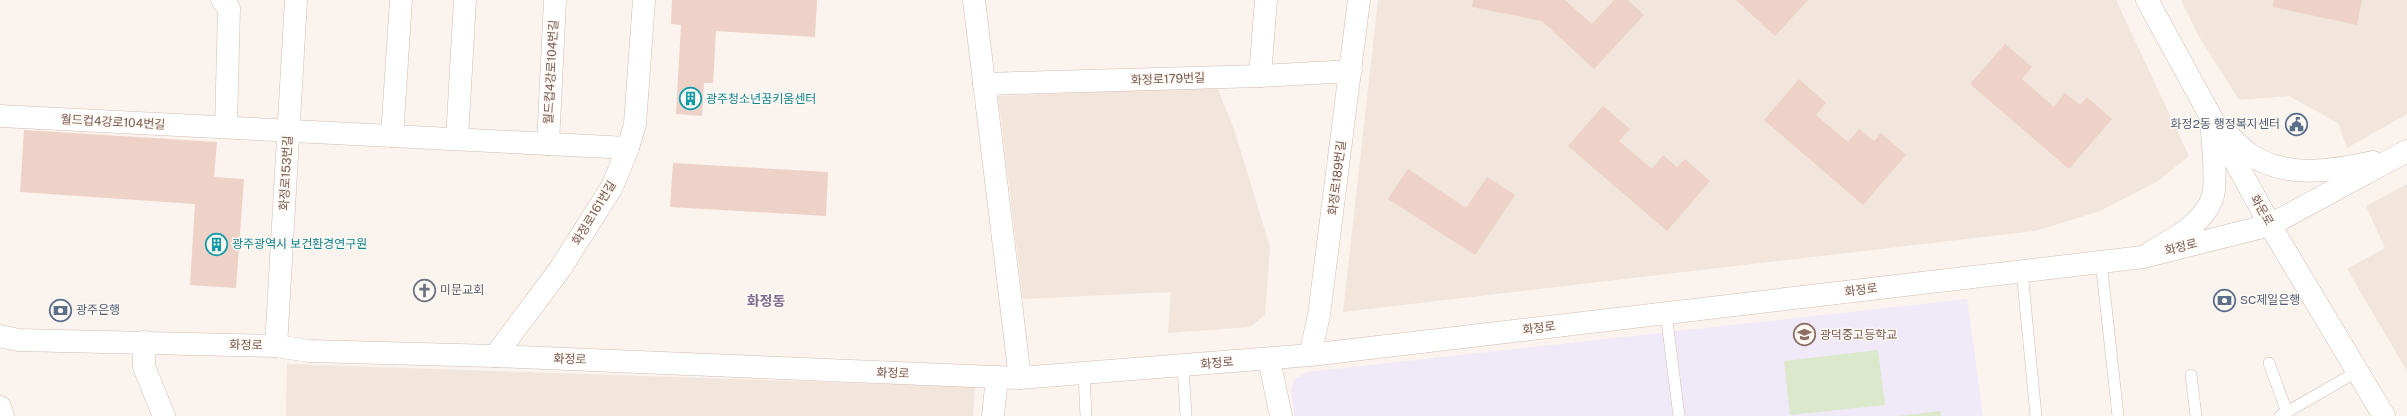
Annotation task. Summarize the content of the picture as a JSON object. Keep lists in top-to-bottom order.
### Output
{
  "streets": {
    "street": [
      "월드컵4강로104번길",
      "화정로179번길",
      "화정로153번길",
      "화정로189번길",
      "화운로",
      "화정로161번길",
      "화정로"
    ]
  },
  "crossings": [
    ["월드컵4강로104번길", "화정로153번길"],
    ["월드컵4강로104번길", "화정로161번길"],
    ["화정로179번길", "화정로189번길"],
    ["화정로153번길", "화정로"],
    ["화정로189번길", "화정로"],
    ["화운로", "화정로"],
    ["화정로161번길", "화정로"]
  ],
  "districts": ["화정동"],
  "places": {
    "building": ["광주청소년꿈키움센터", "광주광역시 보건환경연구원"],
    "public building": ["화정2동 행정복지센터"],
    "church": ["미문교회"],
    "bank": ["SC제일은행", "광주은행"],
    "school or university": ["광덕중고등학교"]
  }
}
